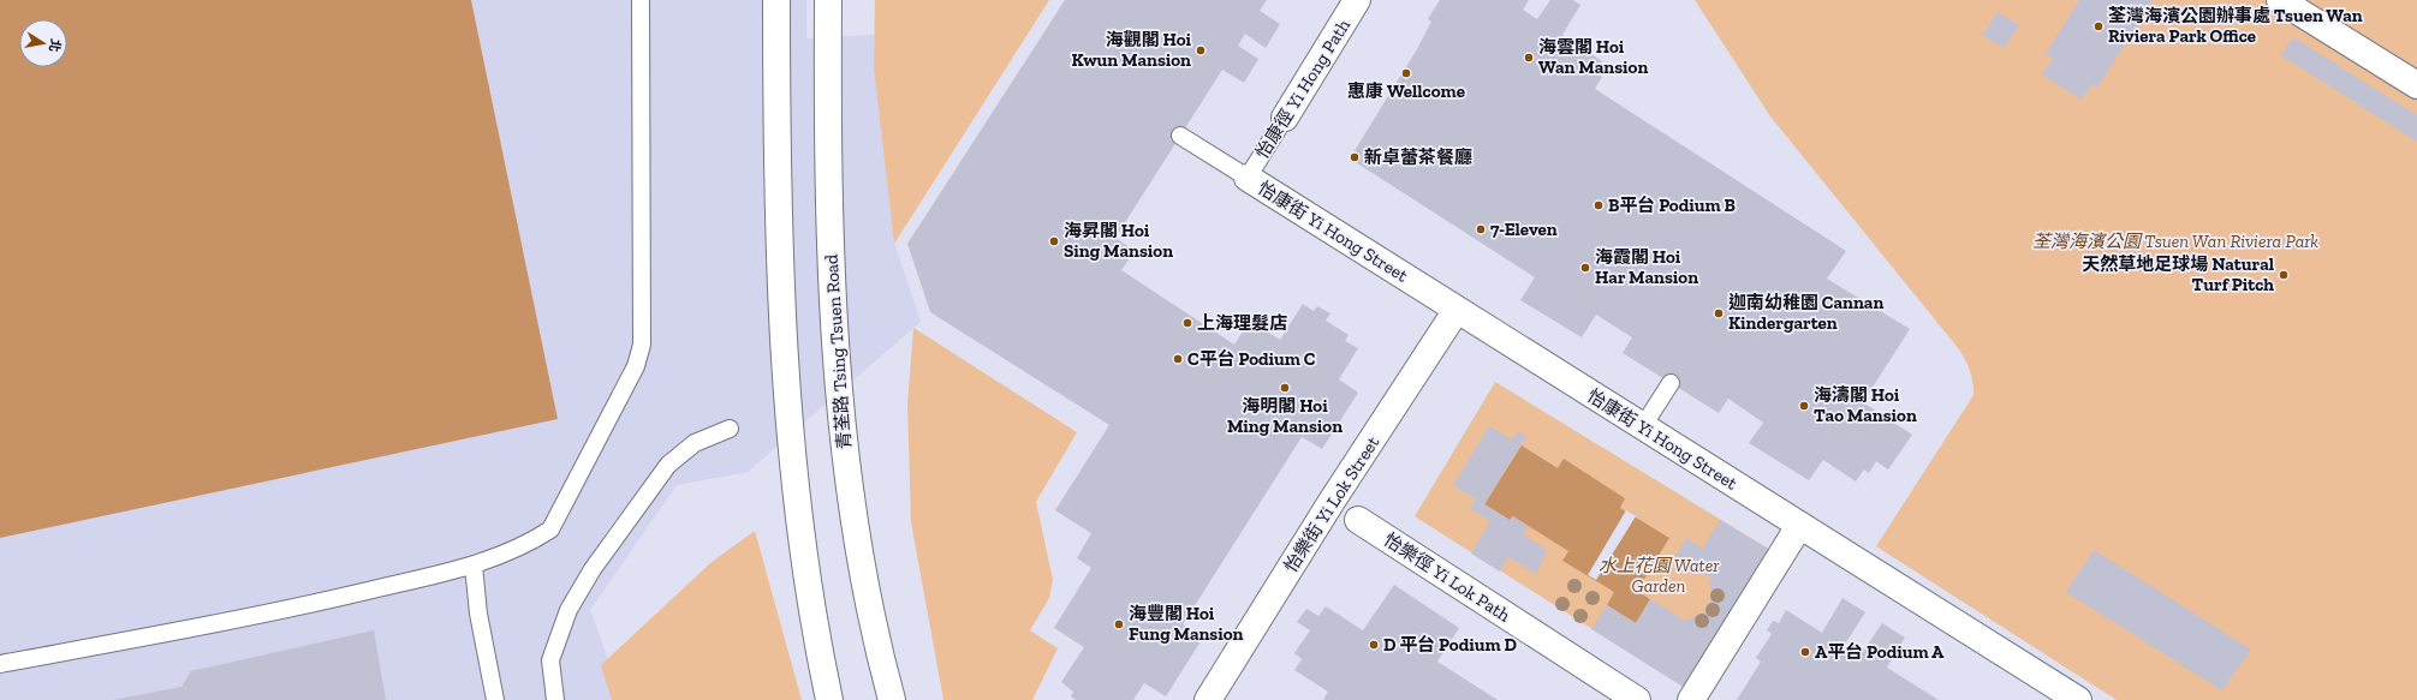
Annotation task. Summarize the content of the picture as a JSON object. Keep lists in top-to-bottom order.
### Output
{
  "streets": {
    "street": [
      "怡康徑 Yi Hong Path",
      "怡康街 Yi Hong Street",
      "青荃路 Tsing Tsuen Road",
      "怡樂街 Yi Lok Street",
      "怡樂徑 Yi Lok Path"
    ]
  },
  "crossings": [
    ["怡康徑 Yi Hong Path", "怡康街 Yi Hong Street"],
    ["怡康街 Yi Hong Street", "怡樂街 Yi Lok Street"],
    ["怡樂街 Yi Lok Street", "怡樂徑 Yi Lok Path"]
  ],
  "parks": ["荃灣海濱公園 Tsuen Wan Riviera Park", "水上花園 Water Garden"],
  "places": [
    "荃灣海濱公園辦事處 Tsuen Wan Riviera Park Office",
    "海觀閣 Hoi Kwun Mansion",
    "海雲閣 Hoi Wan Mansion",
    "惠康 Wellcome",
    "新卓蕾茶餐廳",
    "B平台 Podium B",
    "7-Eleven",
    "海昇閣 Hoi Sing Mansion",
    "海霞閣 Hoi Har Mansion",
    "天然草地足球場 Natural Turf Pitch",
    "迦南幼稚園 Cannan Kindergarten",
    "上海理髮店",
    "C平台 Podium C",
    "海明閣 Hoi Ming Mansion",
    "海濤閣 Hoi Tao Mansion",
    "海豐閣 Hoi Fung Mansion",
    "D 平台 Podium D",
    "A平台 Podium A"
  ],
  "north": "right"
}
